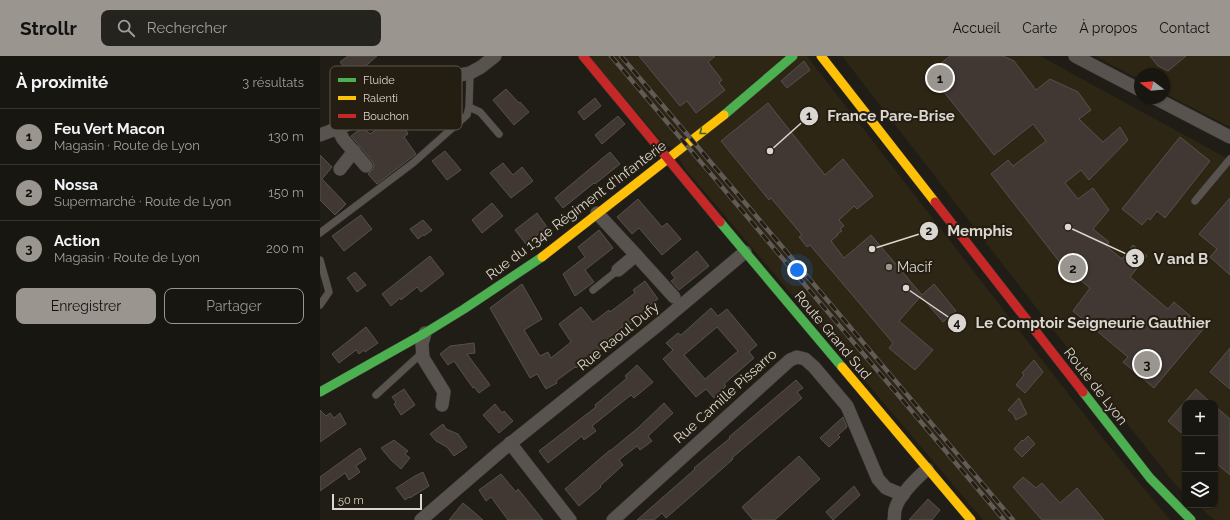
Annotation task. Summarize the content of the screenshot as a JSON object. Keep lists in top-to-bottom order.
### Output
{
  "streets": {
    "main road": ["Rue du 134e Régiment d'Infanterie", "Route Grand Sud", "Route de Lyon"],
    "street": ["Rue Raoul Dufy", "Rue Camille Pissarro"]
  },
  "crossings": [
    ["Rue du 134e Régiment d'Infanterie", "Route Grand Sud"],
    ["Route Grand Sud", "Rue Raoul Dufy"]
  ],
  "places": [
    "France Pare-Brise",
    "V and B",
    "Memphis",
    "Macif",
    "Le Comptoir Seigneurie Gauthier"
  ],
  "legend": ["Fluide", "Ralenti", "Bouchon"],
  "scale_bar": "50 m",
  "north": "left",
  "page": {
    "header": "Strollr",
    "search": "Rechercher",
    "nav": [
      "Accueil",
      "Carte",
      "À propos",
      "Contact"
    ],
    "heading": ["À proximité", "3 résultats"],
    "pins": ["1", "2", "3"],
    "list": [
      {
        "mark": "1",
        "name": "Feu Vert Macon",
        "note": "Magasin · Route de Lyon",
        "value": "130 m"
      },
      {
        "mark": "2",
        "name": "Nossa",
        "note": "Supermarché · Route de Lyon",
        "value": "150 m"
      },
      {
        "mark": "3",
        "name": "Action",
        "note": "Magasin · Route de Lyon",
        "value": "200 m"
      }
    ],
    "buttons": ["Enregistrer", "Partager"],
    "map_buttons": ["+", "−"],
    "scale": "50 m"
  }
}
